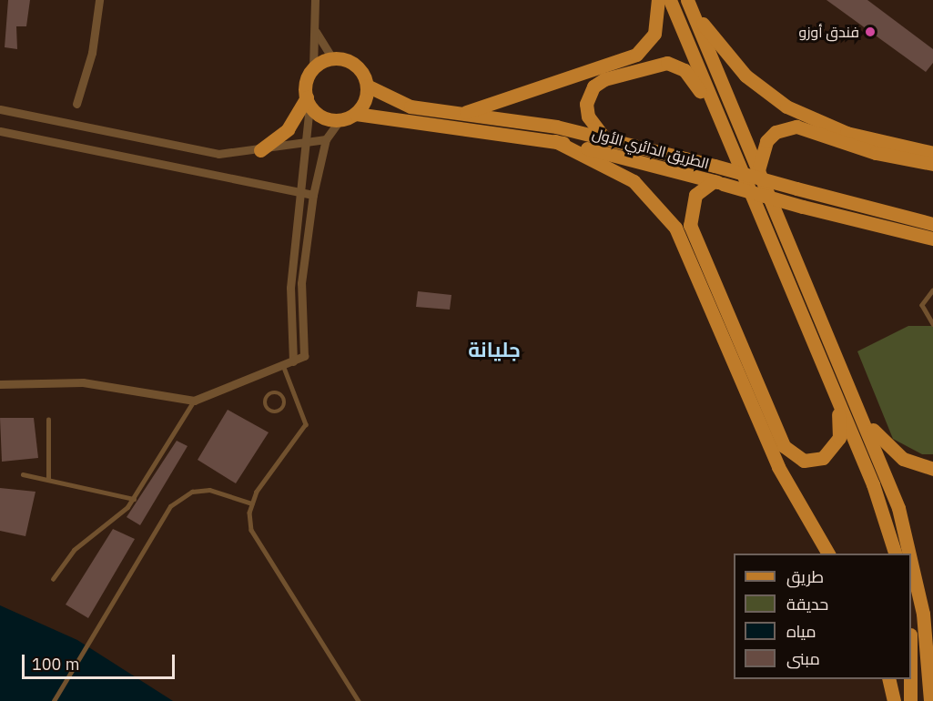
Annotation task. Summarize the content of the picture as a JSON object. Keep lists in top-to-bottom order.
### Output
{
  "streets": {
    "main road": ["الطريق الدائري الأول"]
  },
  "districts": ["جليانة"],
  "places": ["فندق أوزو"],
  "legend": [
    "طريق",
    "حديقة",
    "مياه",
    "مبنى"
  ],
  "scale_bar": "100 m"
}
